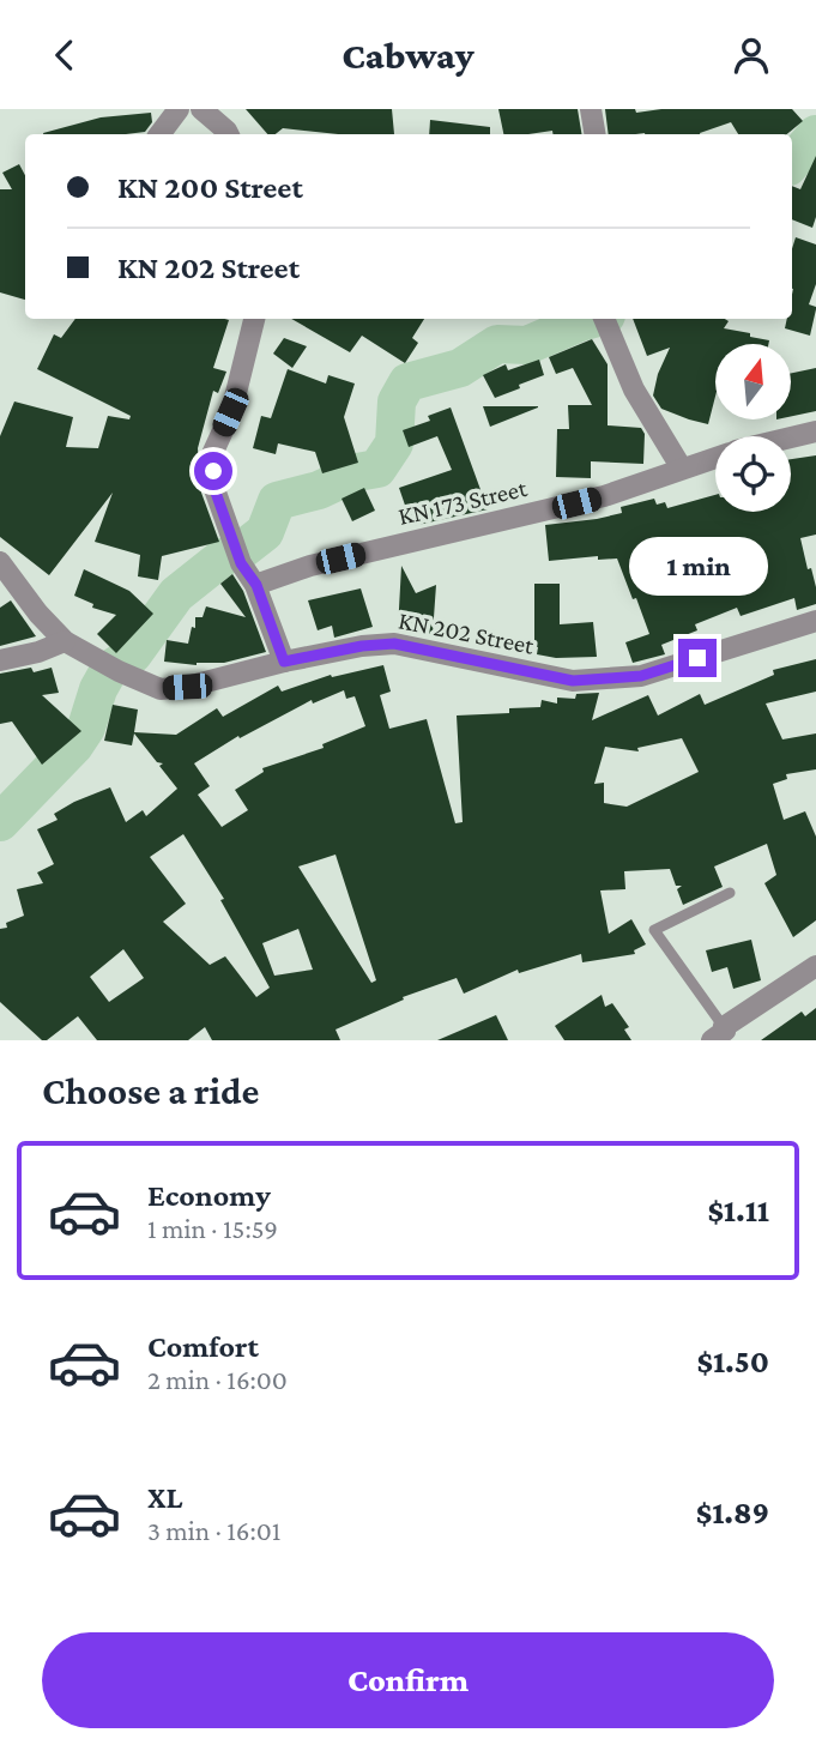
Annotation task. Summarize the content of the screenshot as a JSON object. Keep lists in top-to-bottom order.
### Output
{
  "streets": {
    "street": ["KN 173 Street", "KN 202 Street"]
  },
  "north": "top",
  "page": {
    "header": "Cabway",
    "banner": ["KN 200 Street", "KN 202 Street"],
    "bubble": "1 min",
    "heading": "Choose a ride",
    "list": [
      {
        "name": "Economy",
        "note": "1 min · 15:59",
        "value": "$1.11"
      },
      {
        "name": "Comfort",
        "note": "2 min · 16:00",
        "value": "$1.50"
      },
      {
        "name": "XL",
        "note": "3 min · 16:01",
        "value": "$1.89"
      }
    ],
    "buttons": "Confirm"
  }
}
